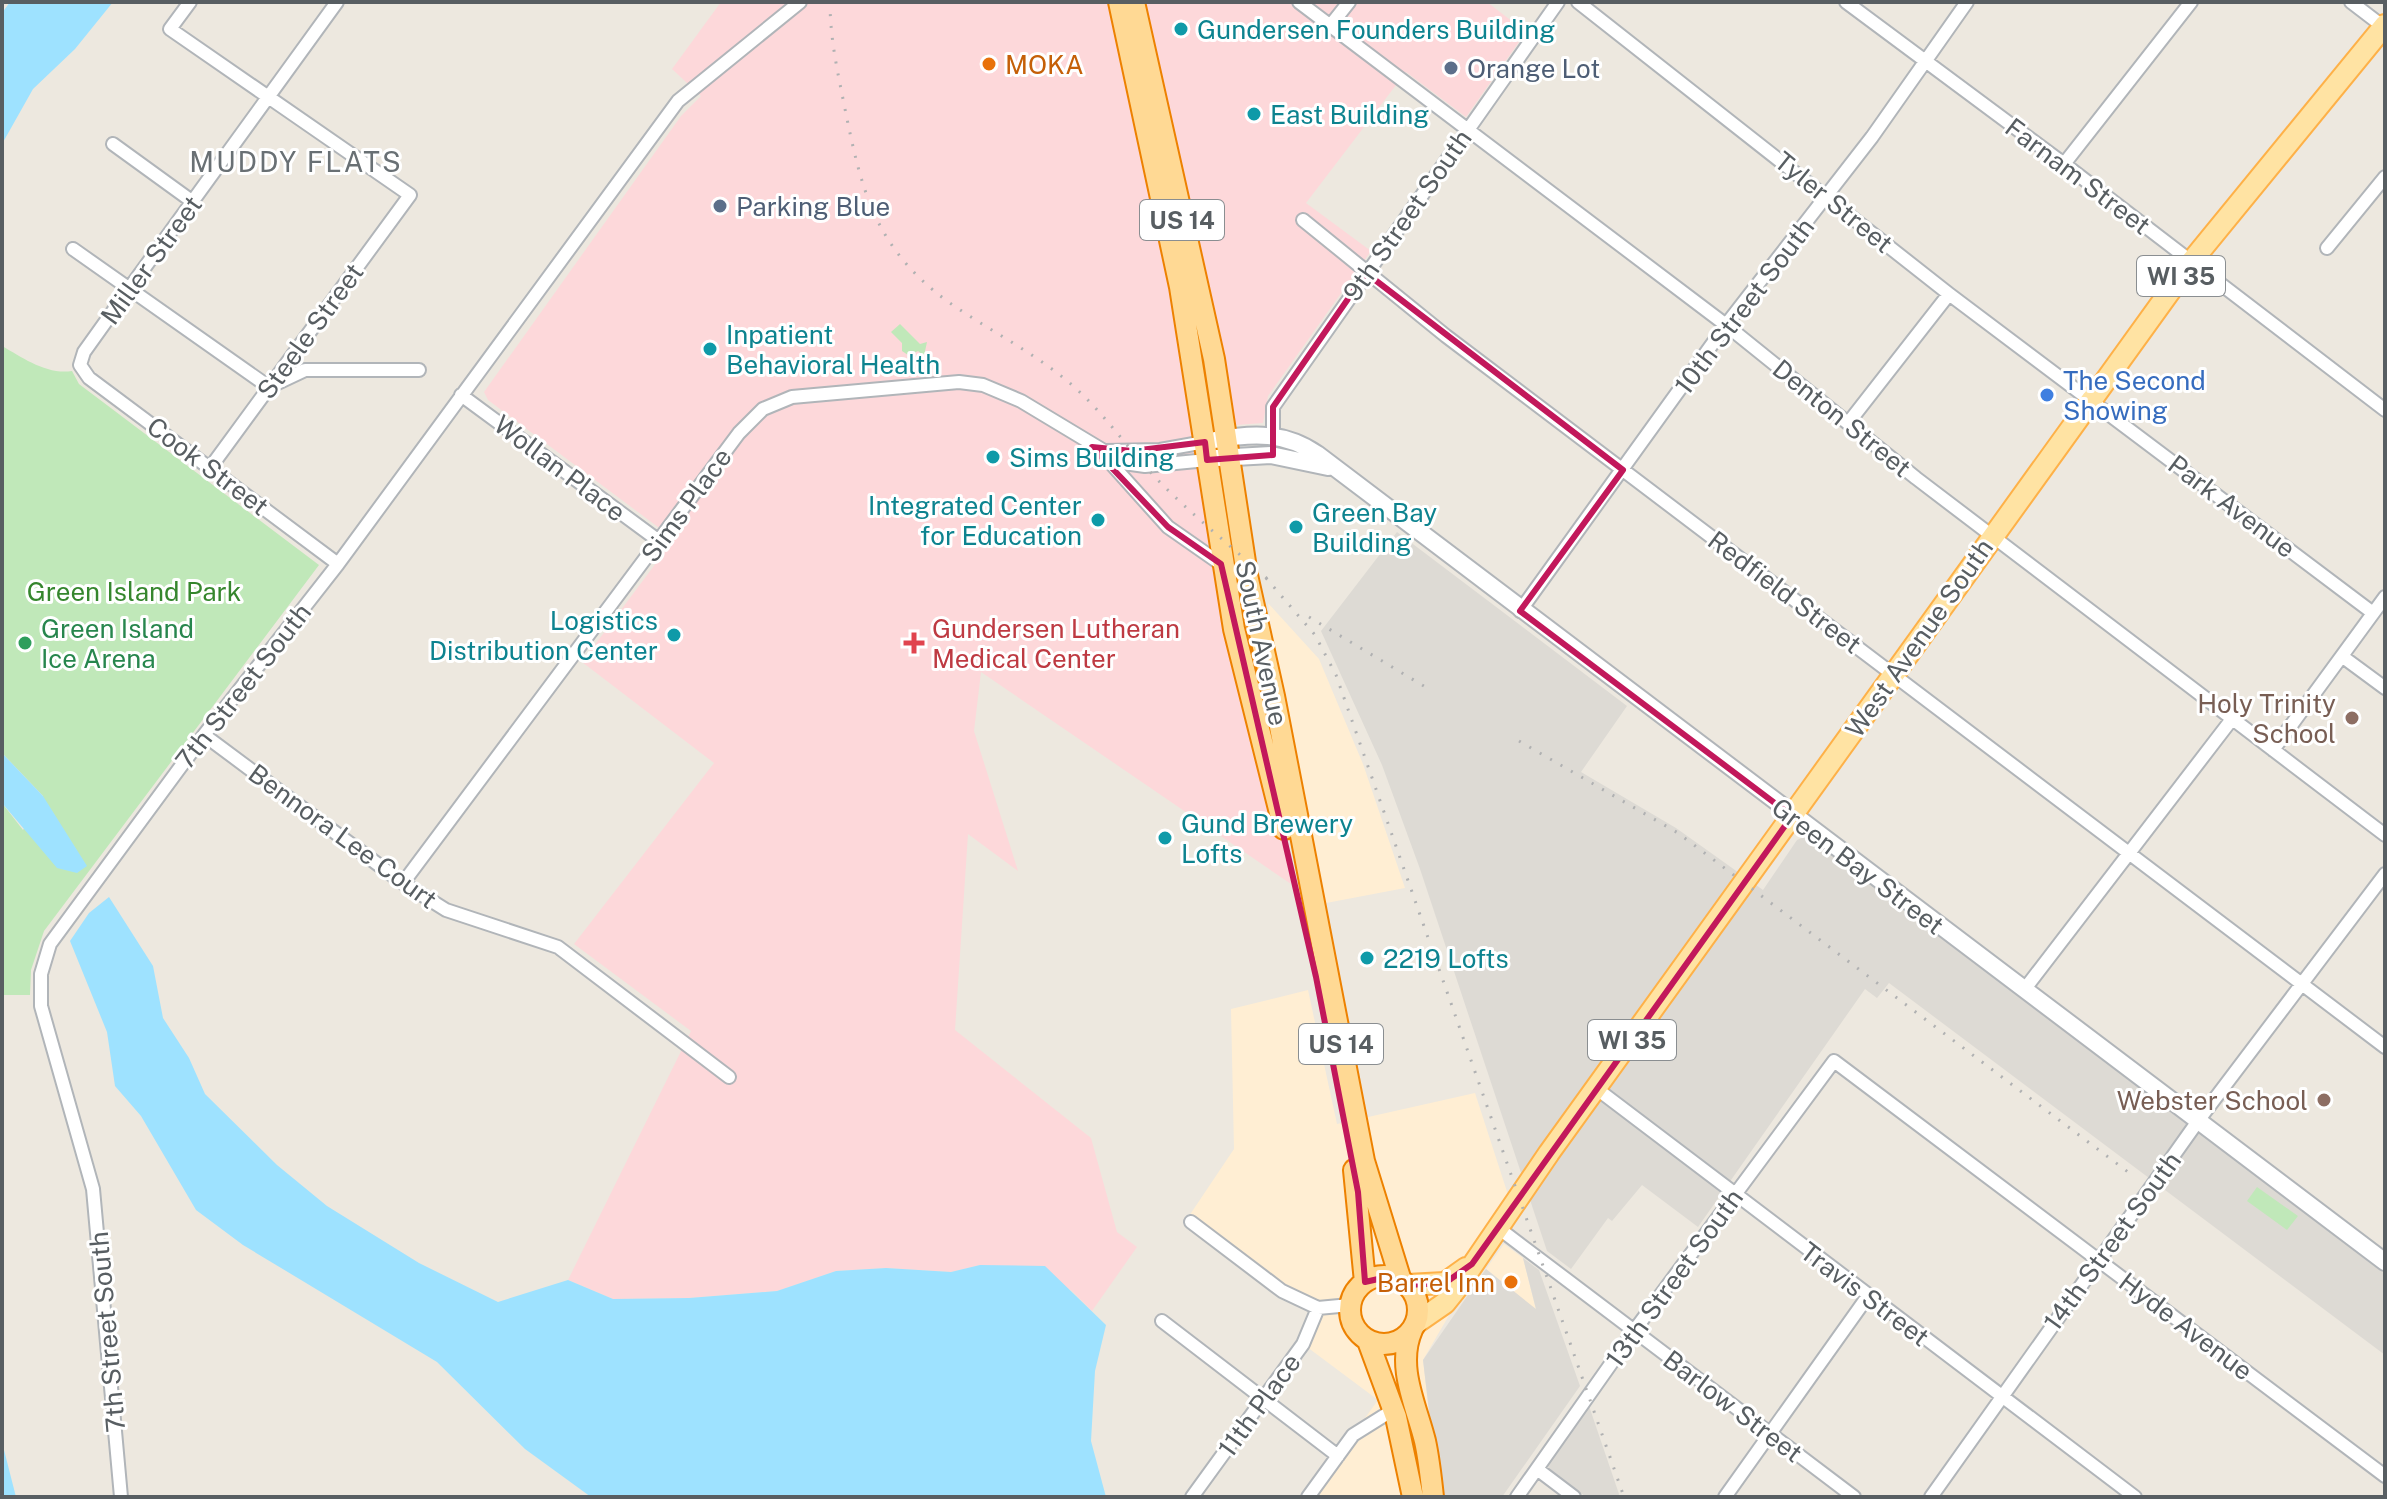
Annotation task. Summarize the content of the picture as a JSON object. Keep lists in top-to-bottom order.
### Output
{
  "streets": {
    "highway": ["US 14", "South Avenue"],
    "main road": ["WI 35", "West Avenue South"],
    "street": [
      "Farnam Street",
      "Tyler Street",
      "9th Street South",
      "Miller Street",
      "10th Street South",
      "Steele Street",
      "Denton Street",
      "Cook Street",
      "Wollan Place",
      "Sims Place",
      "Park Avenue",
      "Redfield Street",
      "7th Street South",
      "Bennora Lee Court",
      "Green Bay Street",
      "14th Street South",
      "13th Street South",
      "Travis Street",
      "Hyde Avenue",
      "11th Place",
      "Barlow Street"
    ]
  },
  "crossings": [
    ["Farnam Street", "10th Street South"],
    ["Farnam Street", "West Avenue South"],
    ["Tyler Street", "10th Street South"],
    ["Tyler Street", "Park Avenue"],
    ["Tyler Street", "West Avenue South"],
    ["9th Street South", "Denton Street"],
    ["9th Street South", "Redfield Street"],
    ["9th Street South", "Green Bay Street"],
    ["Miller Street", "Steele Street"],
    ["Miller Street", "Cook Street"],
    ["10th Street South", "Denton Street"],
    ["10th Street South", "Redfield Street"],
    ["10th Street South", "Green Bay Street"],
    ["Steele Street", "Cook Street"],
    ["Denton Street", "West Avenue South"],
    ["Cook Street", "7th Street South"],
    ["Wollan Place", "Sims Place"],
    ["Wollan Place", "7th Street South"],
    ["Sims Place", "South Avenue"],
    ["Sims Place", "Bennora Lee Court"],
    ["Sims Place", "Green Bay Street"],
    ["Park Avenue", "West Avenue South"],
    ["Redfield Street", "West Avenue South"],
    ["Redfield Street", "14th Street South"],
    ["West Avenue South", "South Avenue"],
    ["West Avenue South", "Green Bay Street"],
    ["West Avenue South", "Travis Street"],
    ["West Avenue South", "Barlow Street"],
    ["South Avenue", "Green Bay Street"],
    ["7th Street South", "Bennora Lee Court"],
    ["Green Bay Street", "14th Street South"],
    ["14th Street South", "Travis Street"],
    ["14th Street South", "Hyde Avenue"],
    ["13th Street South", "Travis Street"],
    ["13th Street South", "Hyde Avenue"],
    ["13th Street South", "Barlow Street"]
  ],
  "districts": ["MUDDY FLATS"],
  "parks": ["Green Island Park"],
  "places": {
    "other": [
      "Gundersen Founders Building",
      "MOKA",
      "Orange Lot",
      "East Building",
      "Parking Blue",
      "Inpatient Behavioral Health",
      "The Second Showing",
      "Sims Building",
      "Integrated Center for Education",
      "Green Bay Building",
      "Logistics Distribution Center",
      "Green Island Ice Arena",
      "Holy Trinity School",
      "Gund Brewery Lofts",
      "2219 Lofts",
      "Webster School",
      "Barrel Inn"
    ],
    "health": ["Gundersen Lutheran Medical Center"]
  }
}
